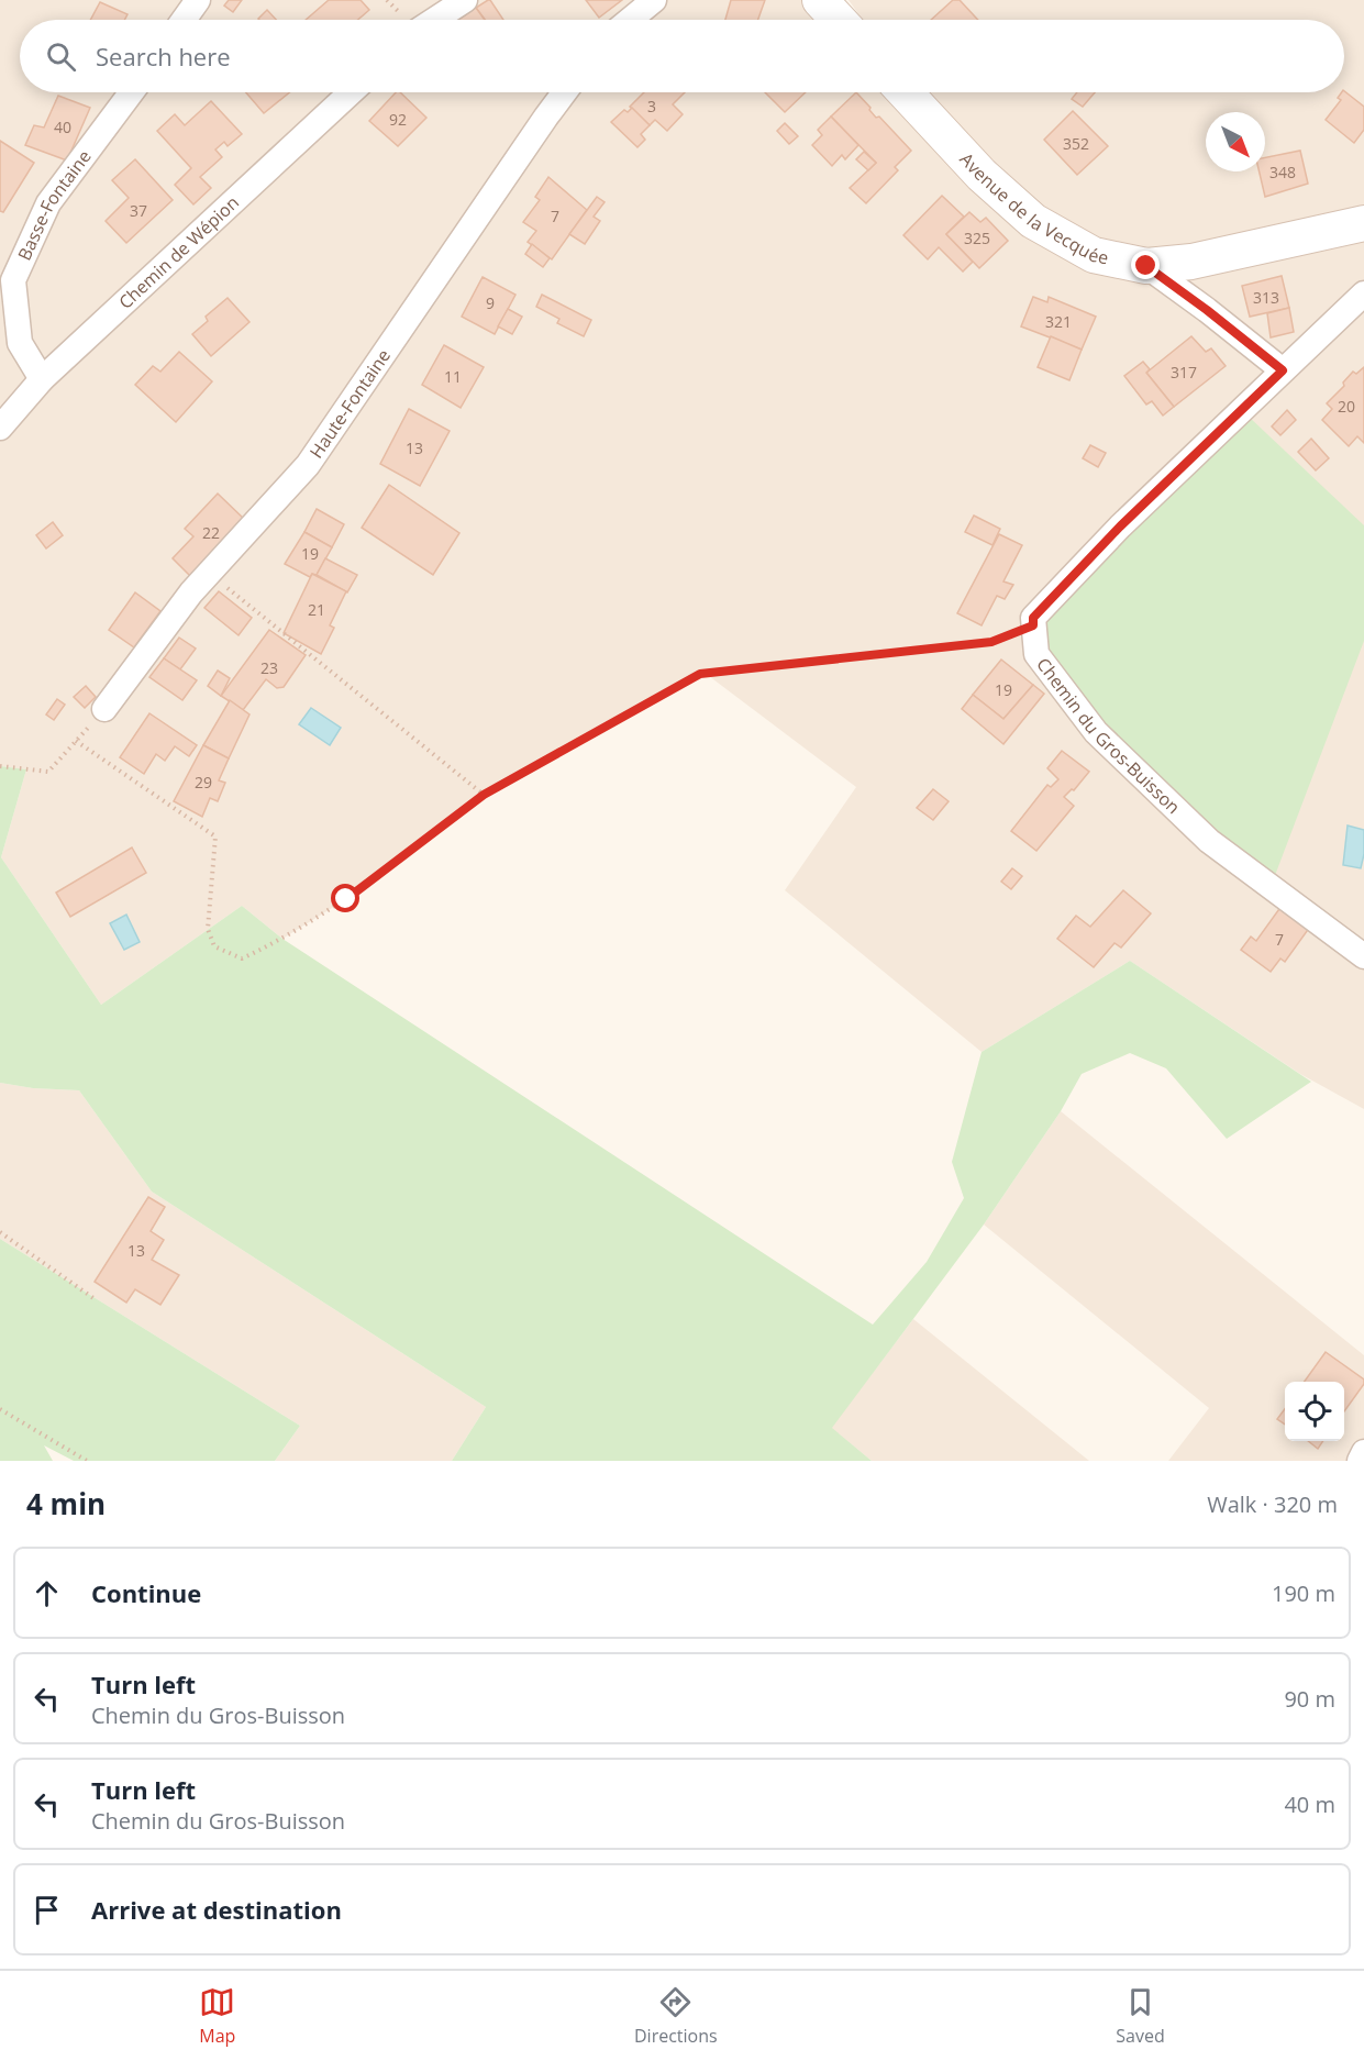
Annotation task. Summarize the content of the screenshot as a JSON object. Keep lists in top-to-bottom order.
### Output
{
  "streets": {
    "main road": ["Avenue de la Vecquée"],
    "street": [
      "Basse-Fontaine",
      "Chemin de Wépion",
      "Haute-Fontaine",
      "Chemin du Gros-Buisson"
    ]
  },
  "crossings": [
    ["Basse-Fontaine", "Chemin de Wépion"]
  ],
  "house_numbers": [
    "3",
    "92",
    "40",
    "352",
    "348",
    "37",
    "7",
    "325",
    "313",
    "9",
    "321",
    "317",
    "11",
    "20",
    "13",
    "22",
    "19",
    "21",
    "23",
    "19",
    "29",
    "7",
    "13"
  ],
  "north": "bottom right",
  "page": {
    "search": "Search here",
    "heading": ["4 min", "Walk · 320 m"],
    "list": [
      ["Continue", "190 m"],
      ["Turn left", "Chemin du Gros-Buisson", "90 m"],
      ["Turn left", "Chemin du Gros-Buisson", "40 m"],
      "Arrive at destination"
    ],
    "nav": ["Map", "Directions", "Saved"]
  }
}
